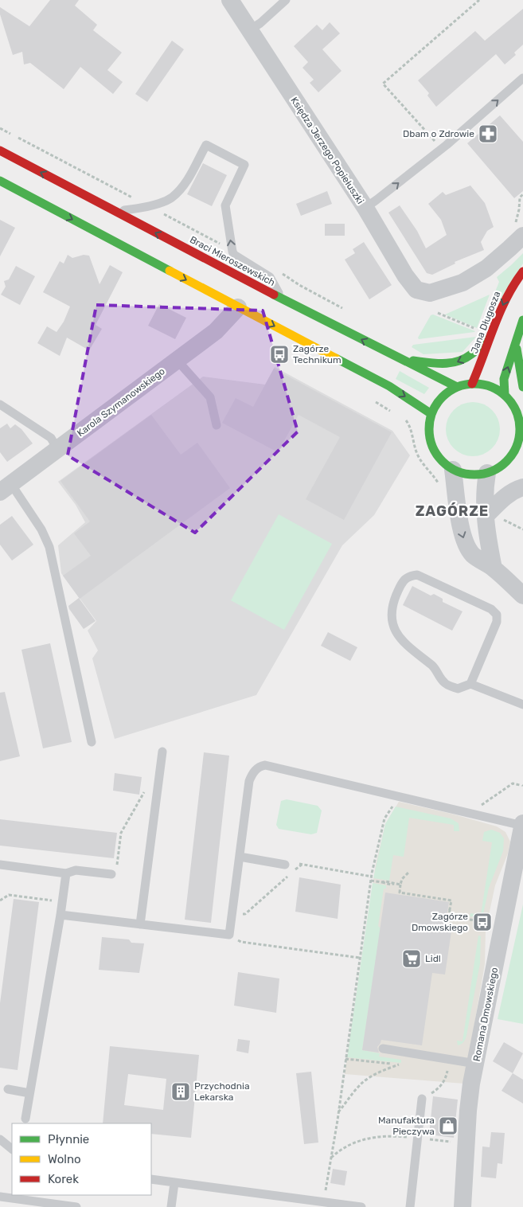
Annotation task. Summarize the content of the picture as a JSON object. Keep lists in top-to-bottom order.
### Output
{
  "streets": {
    "main road": ["Braci Mieroszewskich", "Jana Długosza"],
    "street": ["Księdza Jerzego Popiełuszki", "Karola Szymanowskiego", "Romana Dmowskiego"]
  },
  "districts": ["ZAGÓRZE"],
  "places": {
    "pharmacy": ["Dbam o Zdrowie"],
    "bus stop": ["Zagórze Technikum", "Zagórze Dmowskiego"],
    "supermarket": ["Lidl"],
    "building": ["Przychodnia Lekarska"],
    "shop": ["Manufaktura Pieczywa"]
  },
  "legend": ["Płynnie", "Wolno", "Korek"]
}
